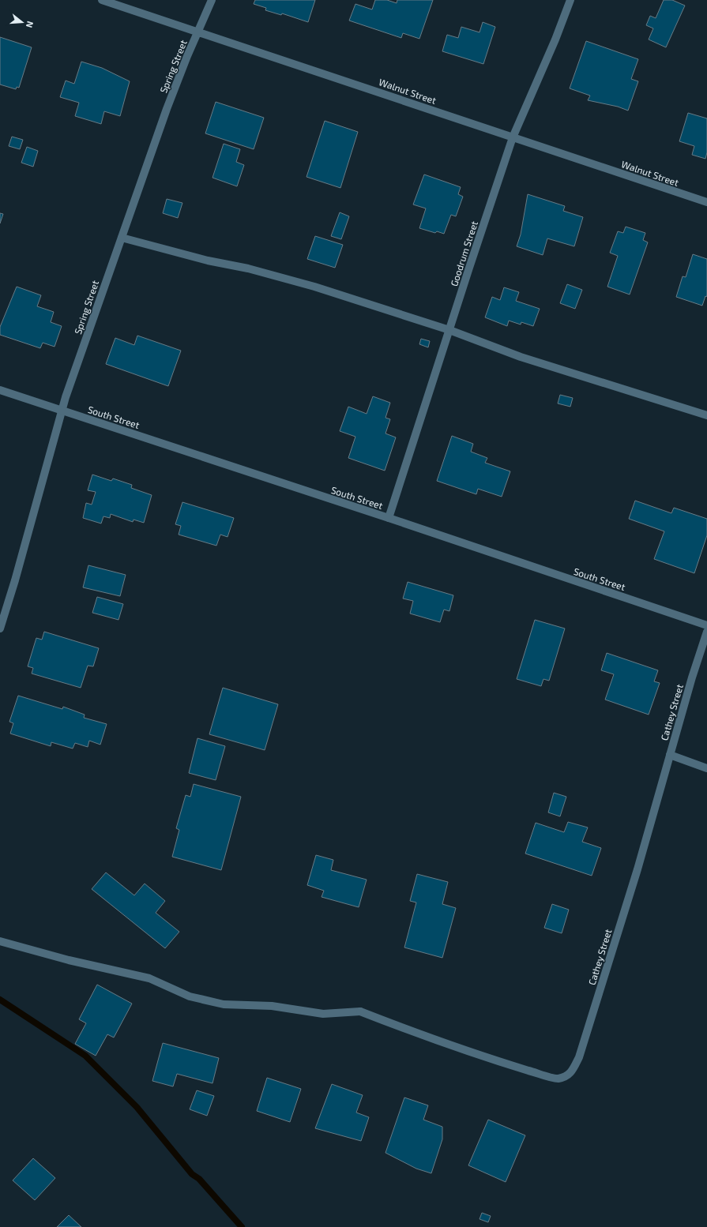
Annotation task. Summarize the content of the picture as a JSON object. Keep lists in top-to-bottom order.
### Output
{
  "streets": {
    "street": [
      "Spring Street",
      "Walnut Street",
      "Goodrum Street",
      "South Street",
      "Cathey Street"
    ]
  },
  "crossings": [
    ["Spring Street", "Walnut Street"],
    ["Spring Street", "South Street"],
    ["Walnut Street", "Goodrum Street"],
    ["Goodrum Street", "South Street"]
  ],
  "north": "right"
}
